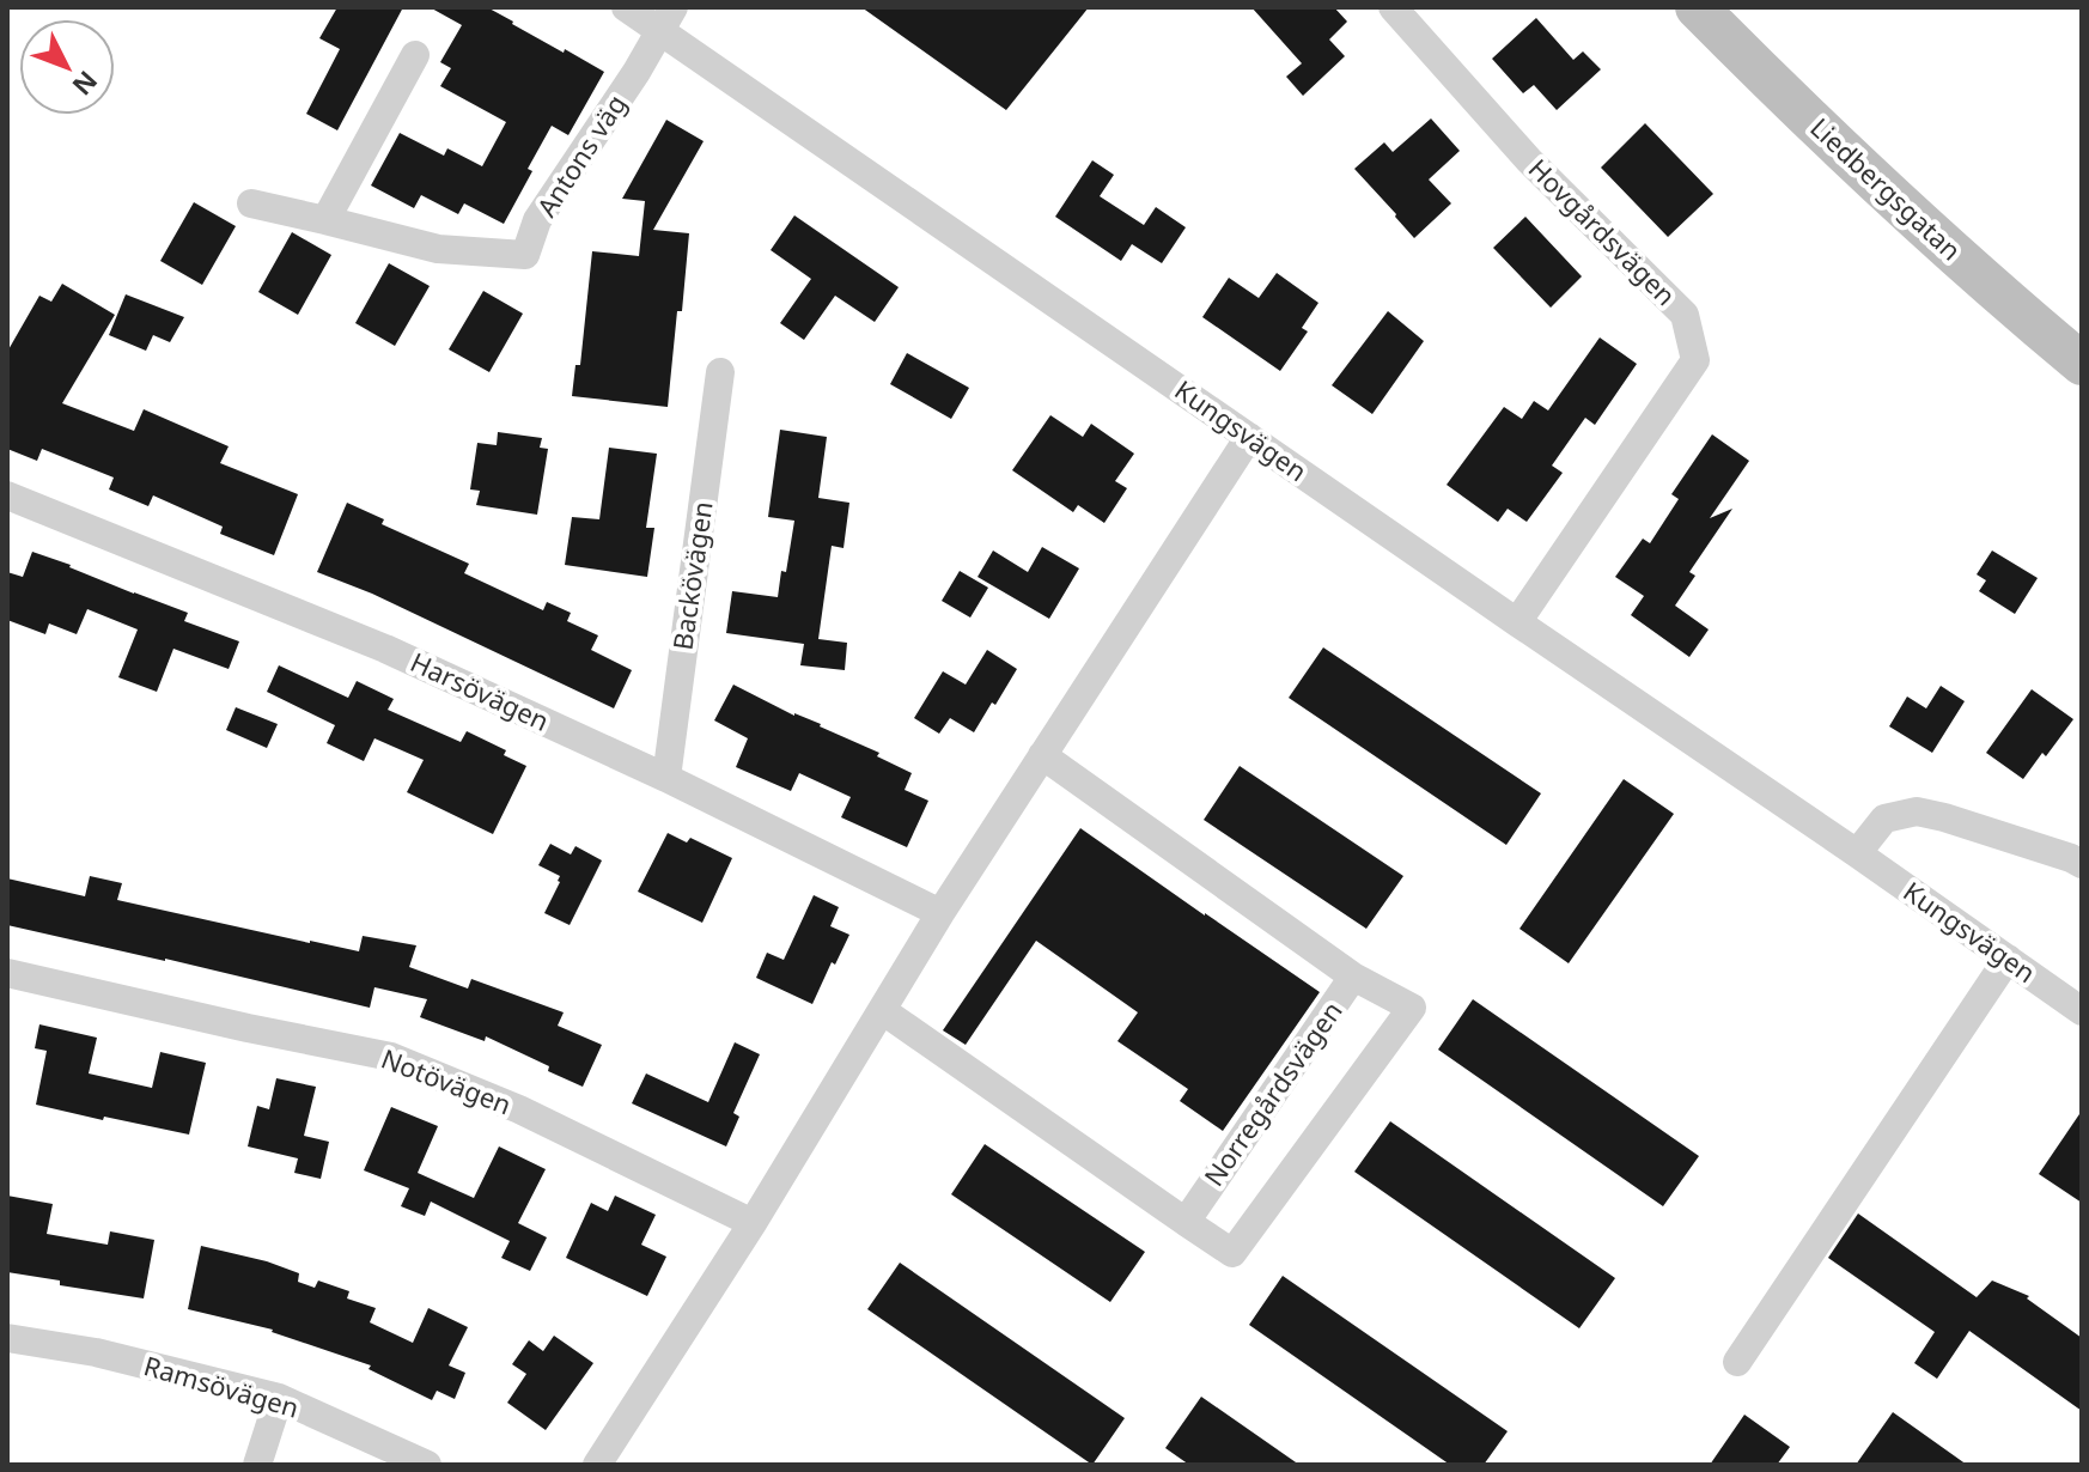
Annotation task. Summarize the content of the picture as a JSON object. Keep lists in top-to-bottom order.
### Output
{
  "streets": {
    "street": [
      "Antons väg",
      "Liedbergsgatan",
      "Hovgårdsvägen",
      "Kungsvägen",
      "Backövägen",
      "Harsövägen",
      "Notövägen",
      "Norregårdsvägen",
      "Ramsövägen"
    ]
  },
  "crossings": [
    ["Antons väg", "Kungsvägen"],
    ["Hovgårdsvägen", "Kungsvägen"],
    ["Backövägen", "Harsövägen"]
  ],
  "north": "bottom right"
}
